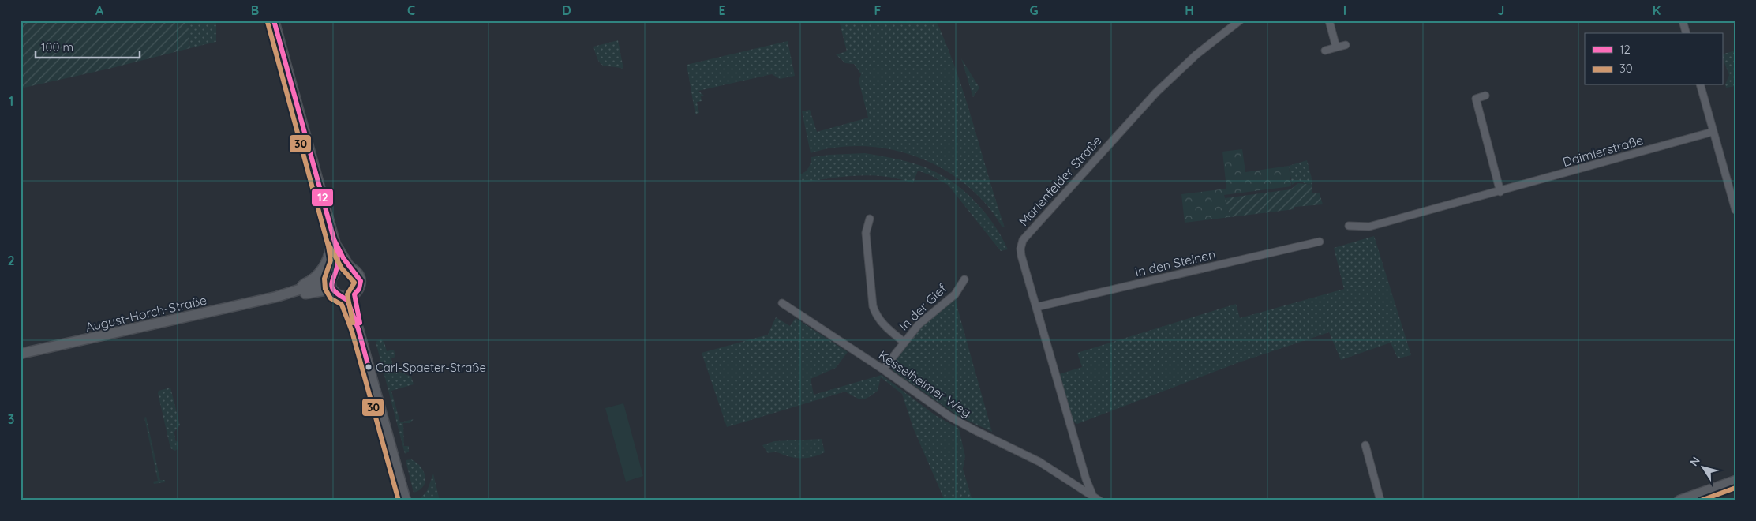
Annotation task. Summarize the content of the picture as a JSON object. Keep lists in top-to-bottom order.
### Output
{
  "streets": {
    "main road": ["August-Horch-Straße"],
    "street": [
      "Daimlerstraße",
      "Marienfelder Straße",
      "In den Steinen",
      "In der Gief",
      "Kesselheimer Weg"
    ]
  },
  "crossings": [
    ["Marienfelder Straße", "In den Steinen"],
    ["Marienfelder Straße", "Kesselheimer Weg"],
    ["In der Gief", "Kesselheimer Weg"]
  ],
  "places": ["Carl-Spaeter-Straße"],
  "lines": ["transit line 12", "transit line 30"],
  "legend": ["12", "30"],
  "scale_bar": "100 m",
  "north": "top left",
  "grid": {
    "columns": [
      "A",
      "B",
      "C",
      "D",
      "E",
      "F",
      "G",
      "H",
      "I",
      "J",
      "K"
    ],
    "rows": ["1", "2", "3"]
  }
}
